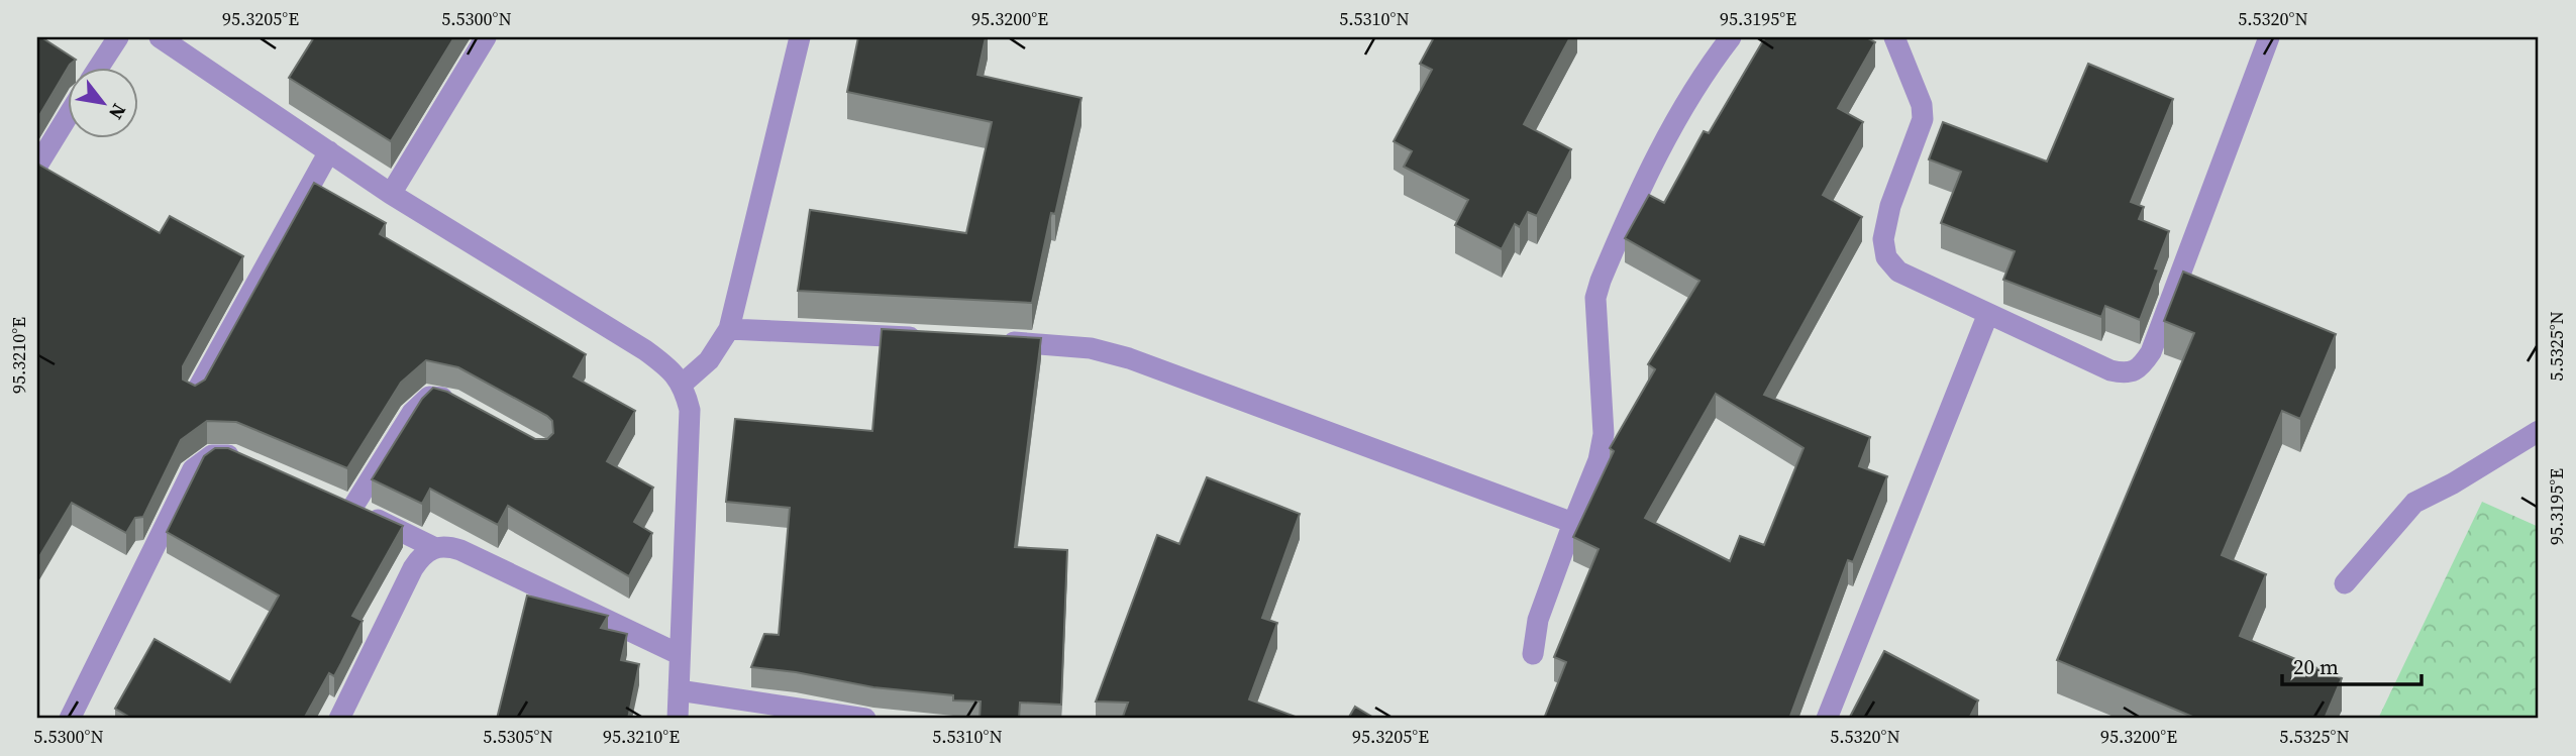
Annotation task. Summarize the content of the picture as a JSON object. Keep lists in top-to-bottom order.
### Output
{
  "scale_bar": "20 m",
  "north": "bottom right",
  "coordinates": [
    "95.3205°E",
    "5.5300°N",
    "95.3200°E",
    "5.5310°N",
    "95.3195°E",
    "5.5320°N",
    "5.5325°N",
    "95.3210°E",
    "5.5305°N"
  ]
}
